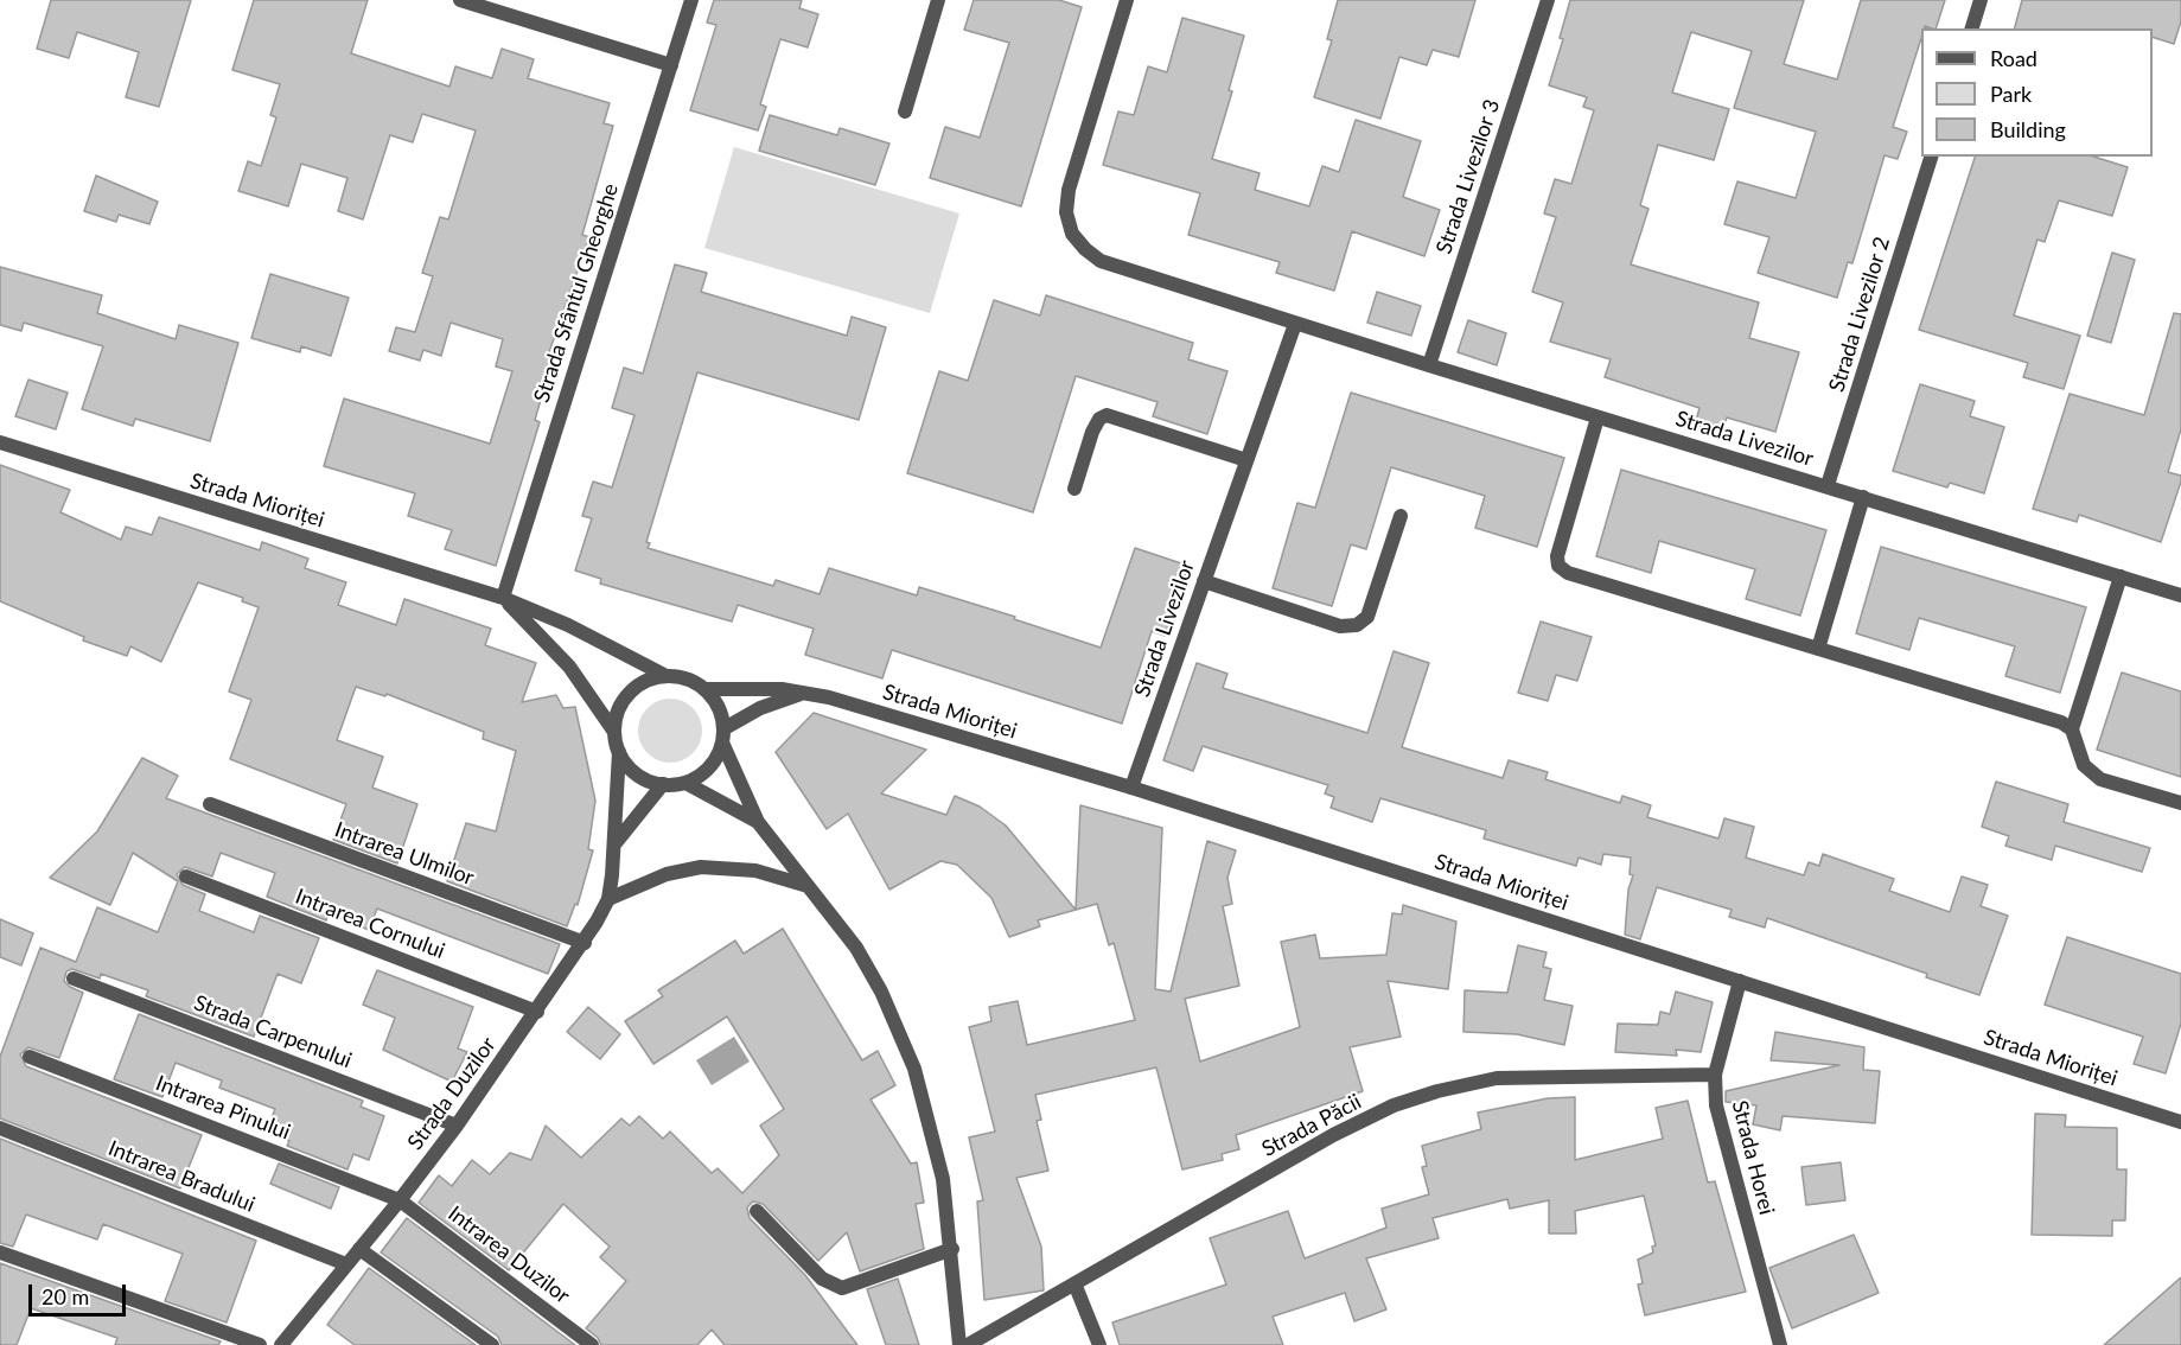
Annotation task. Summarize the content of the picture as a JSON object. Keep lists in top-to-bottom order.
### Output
{
  "streets": {
    "street": [
      "Strada Livezilor 3",
      "Strada Sfântul Gheorghe",
      "Strada Livezilor 2",
      "Strada Livezilor",
      "Strada Mioriței",
      "Intrarea Ulmilor",
      "Intrarea Cornului",
      "Strada Carpenului",
      "Strada Duzilor",
      "Intrarea Pinului",
      "Strada Păcii",
      "Strada Horei",
      "Intrarea Bradului",
      "Intrarea Duzilor"
    ]
  },
  "crossings": [
    ["Strada Livezilor 3", "Strada Livezilor"],
    ["Strada Sfântul Gheorghe", "Strada Mioriței"],
    ["Strada Livezilor 2", "Strada Livezilor"],
    ["Strada Livezilor", "Strada Mioriței"],
    ["Strada Mioriței", "Strada Duzilor"],
    ["Strada Mioriței", "Strada Horei"],
    ["Intrarea Ulmilor", "Strada Duzilor"],
    ["Intrarea Cornului", "Strada Duzilor"],
    ["Strada Carpenului", "Strada Duzilor"],
    ["Strada Duzilor", "Intrarea Pinului"],
    ["Strada Duzilor", "Intrarea Bradului"],
    ["Strada Duzilor", "Intrarea Duzilor"],
    ["Intrarea Pinului", "Intrarea Duzilor"],
    ["Strada Păcii", "Strada Horei"]
  ],
  "legend": ["Road", "Park", "Building"],
  "scale_bar": "20 m"
}
